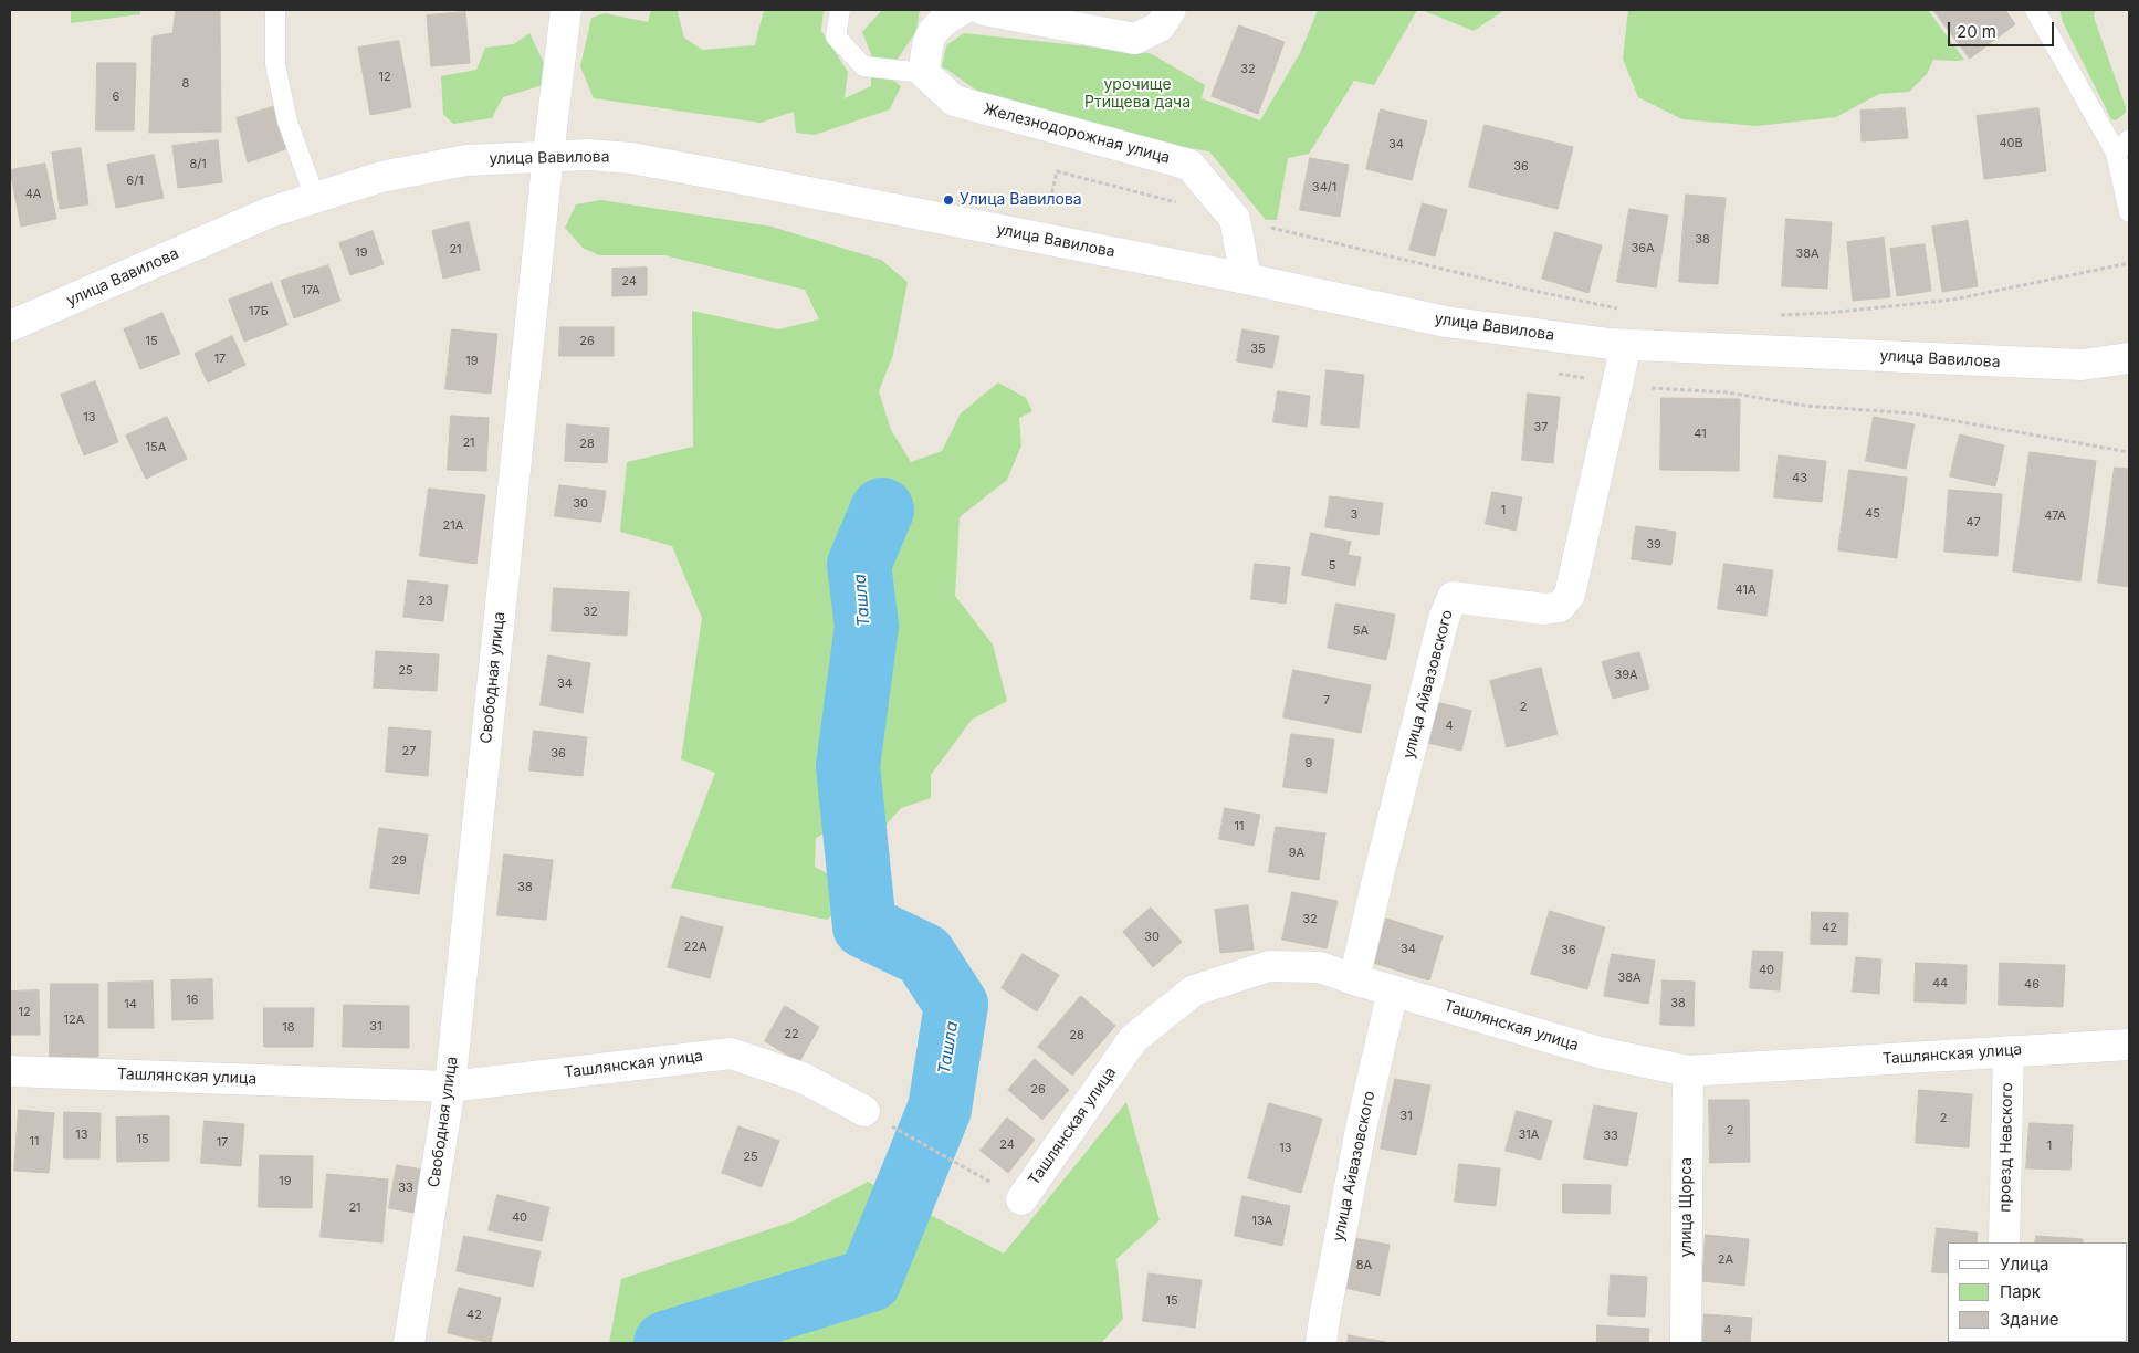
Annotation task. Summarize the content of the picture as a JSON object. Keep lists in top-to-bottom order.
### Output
{
  "streets": {
    "street": [
      "Железнодорожная улица",
      "улица Вавилова",
      "Свободная улица",
      "улица Айвазовского",
      "Ташлянская улица",
      "проезд Невского",
      "улица Щорса"
    ]
  },
  "crossings": [
    ["Железнодорожная улица", "улица Вавилова"],
    ["улица Вавилова", "Свободная улица"],
    ["улица Вавилова", "улица Айвазовского"],
    ["Свободная улица", "Ташлянская улица"],
    ["улица Айвазовского", "Ташлянская улица"],
    ["Ташлянская улица", "проезд Невского"],
    ["Ташлянская улица", "улица Щорса"]
  ],
  "water": ["Ташла"],
  "parks": ["урочище Ртищева дача"],
  "places": ["Улица Вавилова"],
  "house_numbers": [
    "32",
    "12",
    "8",
    "6",
    "40В",
    "34",
    "8/1",
    "36",
    "6/1",
    "34/1",
    "4А",
    "38",
    "36А",
    "21",
    "19",
    "38А",
    "24",
    "17А",
    "17Б",
    "15",
    "26",
    "35",
    "17",
    "19",
    "13",
    "37",
    "41",
    "21",
    "28",
    "15А",
    "43",
    "30",
    "1",
    "45",
    "3",
    "47А",
    "47",
    "21А",
    "39",
    "5",
    "41А",
    "23",
    "32",
    "5А",
    "25",
    "39А",
    "34",
    "7",
    "2",
    "4",
    "27",
    "36",
    "9",
    "11",
    "9А",
    "29",
    "38",
    "32",
    "42",
    "30",
    "22А",
    "34",
    "36",
    "40",
    "38А",
    "44",
    "46",
    "16",
    "38",
    "14",
    "12",
    "12А",
    "31",
    "18",
    "22",
    "28",
    "26",
    "31",
    "2",
    "2",
    "13",
    "31А",
    "33",
    "15",
    "11",
    "17",
    "24",
    "1",
    "13",
    "25",
    "19",
    "33",
    "21",
    "40",
    "13А",
    "2А",
    "8А",
    "15",
    "42",
    "4"
  ],
  "legend": ["Улица", "Парк", "Здание"],
  "scale_bar": "20 m"
}
